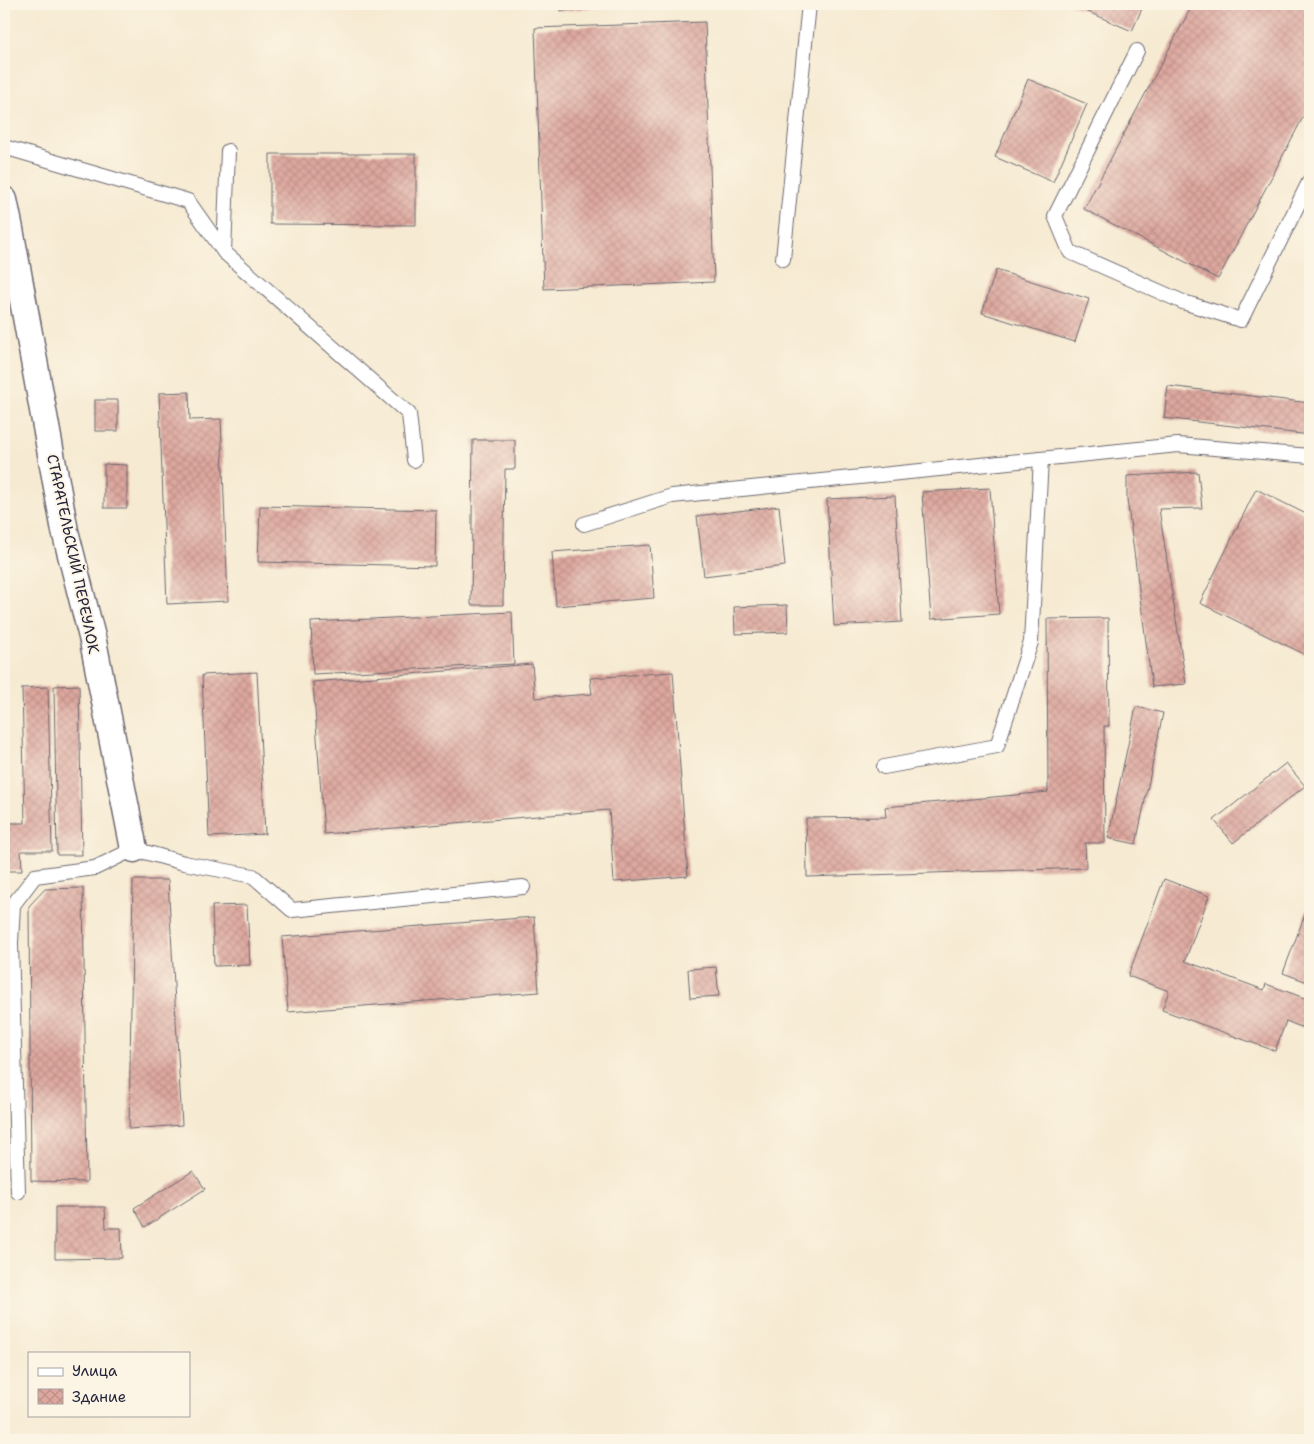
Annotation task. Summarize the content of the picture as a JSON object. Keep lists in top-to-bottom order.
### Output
{
  "streets": {
    "street": ["СТАРАТЕЛЬСКИЙ ПЕРЕУЛОК"]
  },
  "legend": ["Улица", "Здание"]
}
